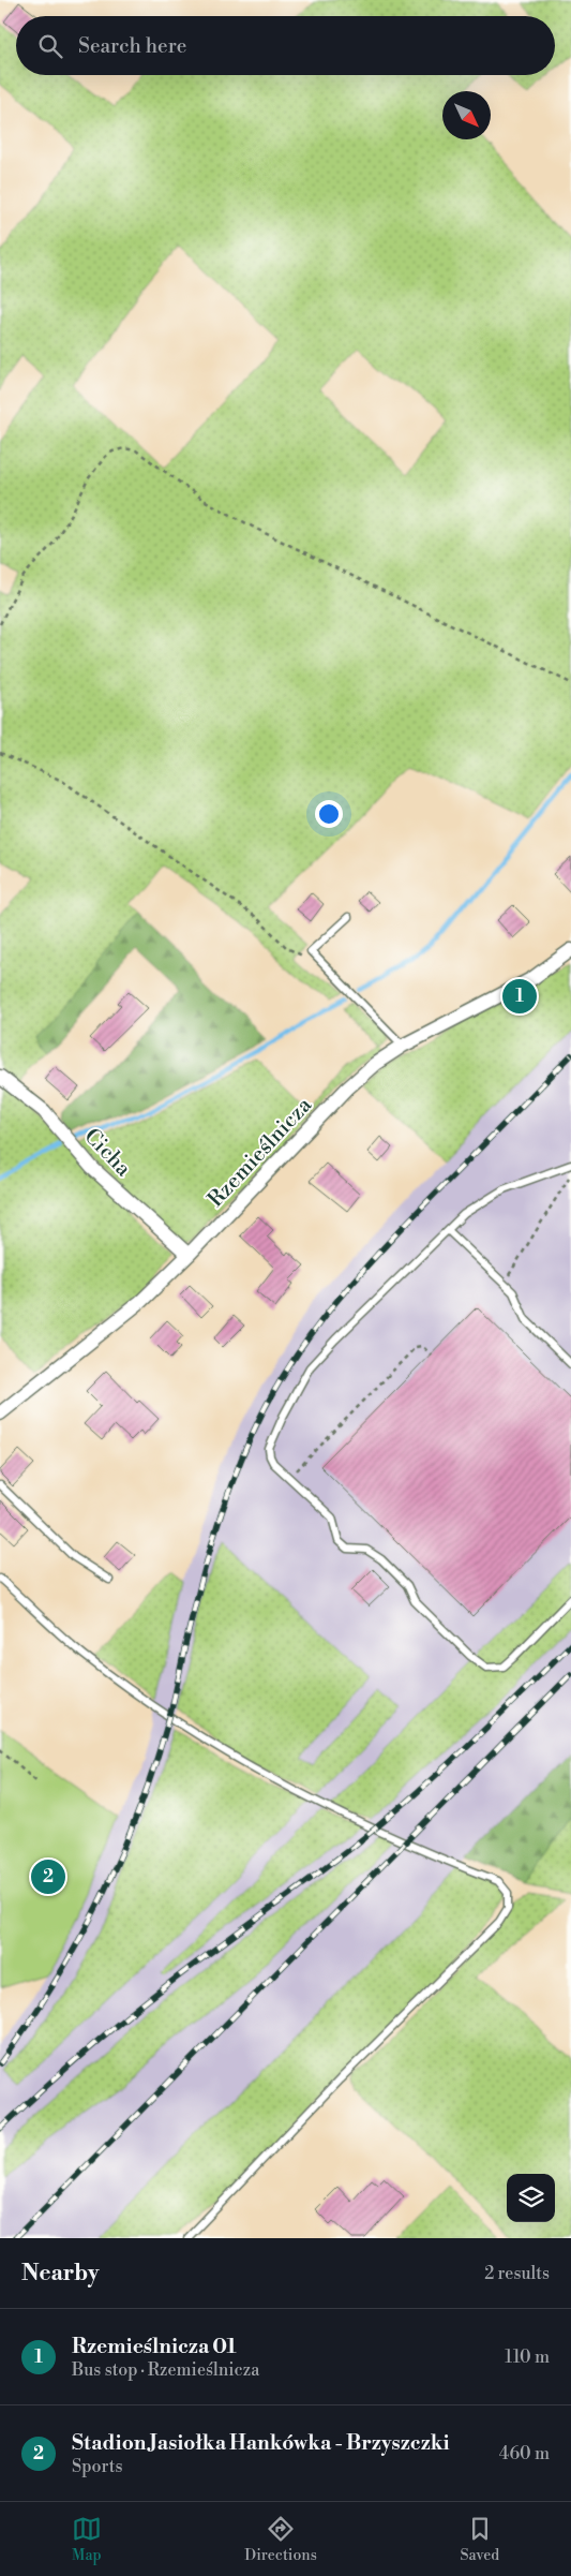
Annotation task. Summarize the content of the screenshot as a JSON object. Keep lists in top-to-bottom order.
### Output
{
  "streets": {
    "street": ["Cicha", "Rzemieślnicza"]
  },
  "crossings": [
    ["Cicha", "Rzemieślnicza"]
  ],
  "north": "bottom right",
  "page": {
    "search": "Search here",
    "pins": ["1", "2"],
    "heading": ["Nearby", "2 results"],
    "list": [
      {
        "mark": "1",
        "name": "Rzemieślnicza 01",
        "note": "Bus stop · Rzemieślnicza",
        "value": "110 m"
      },
      {
        "mark": "2",
        "name": "Stadion Jasiołka Hankówka - Brzyszczki",
        "note": "Sports",
        "value": "460 m"
      }
    ],
    "nav": ["Map", "Directions", "Saved"]
  }
}
